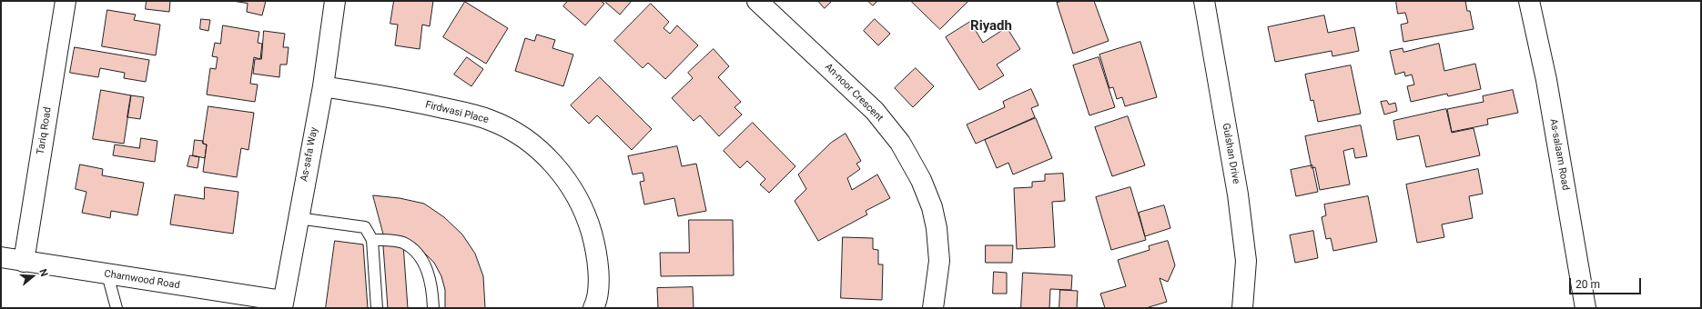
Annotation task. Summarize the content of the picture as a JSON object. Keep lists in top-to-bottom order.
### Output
{
  "streets": {
    "street": [
      "An-noor Crescent",
      "Firdwasi Place",
      "Tariq Road",
      "Gulshan Drive",
      "As-safa Way",
      "As-salaam Road",
      "Charnwood Road"
    ]
  },
  "crossings": [
    ["Firdwasi Place", "As-safa Way"],
    ["Tariq Road", "Charnwood Road"],
    ["As-safa Way", "Charnwood Road"]
  ],
  "districts": ["Riyadh"],
  "scale_bar": "20 m",
  "north": "right"
}
